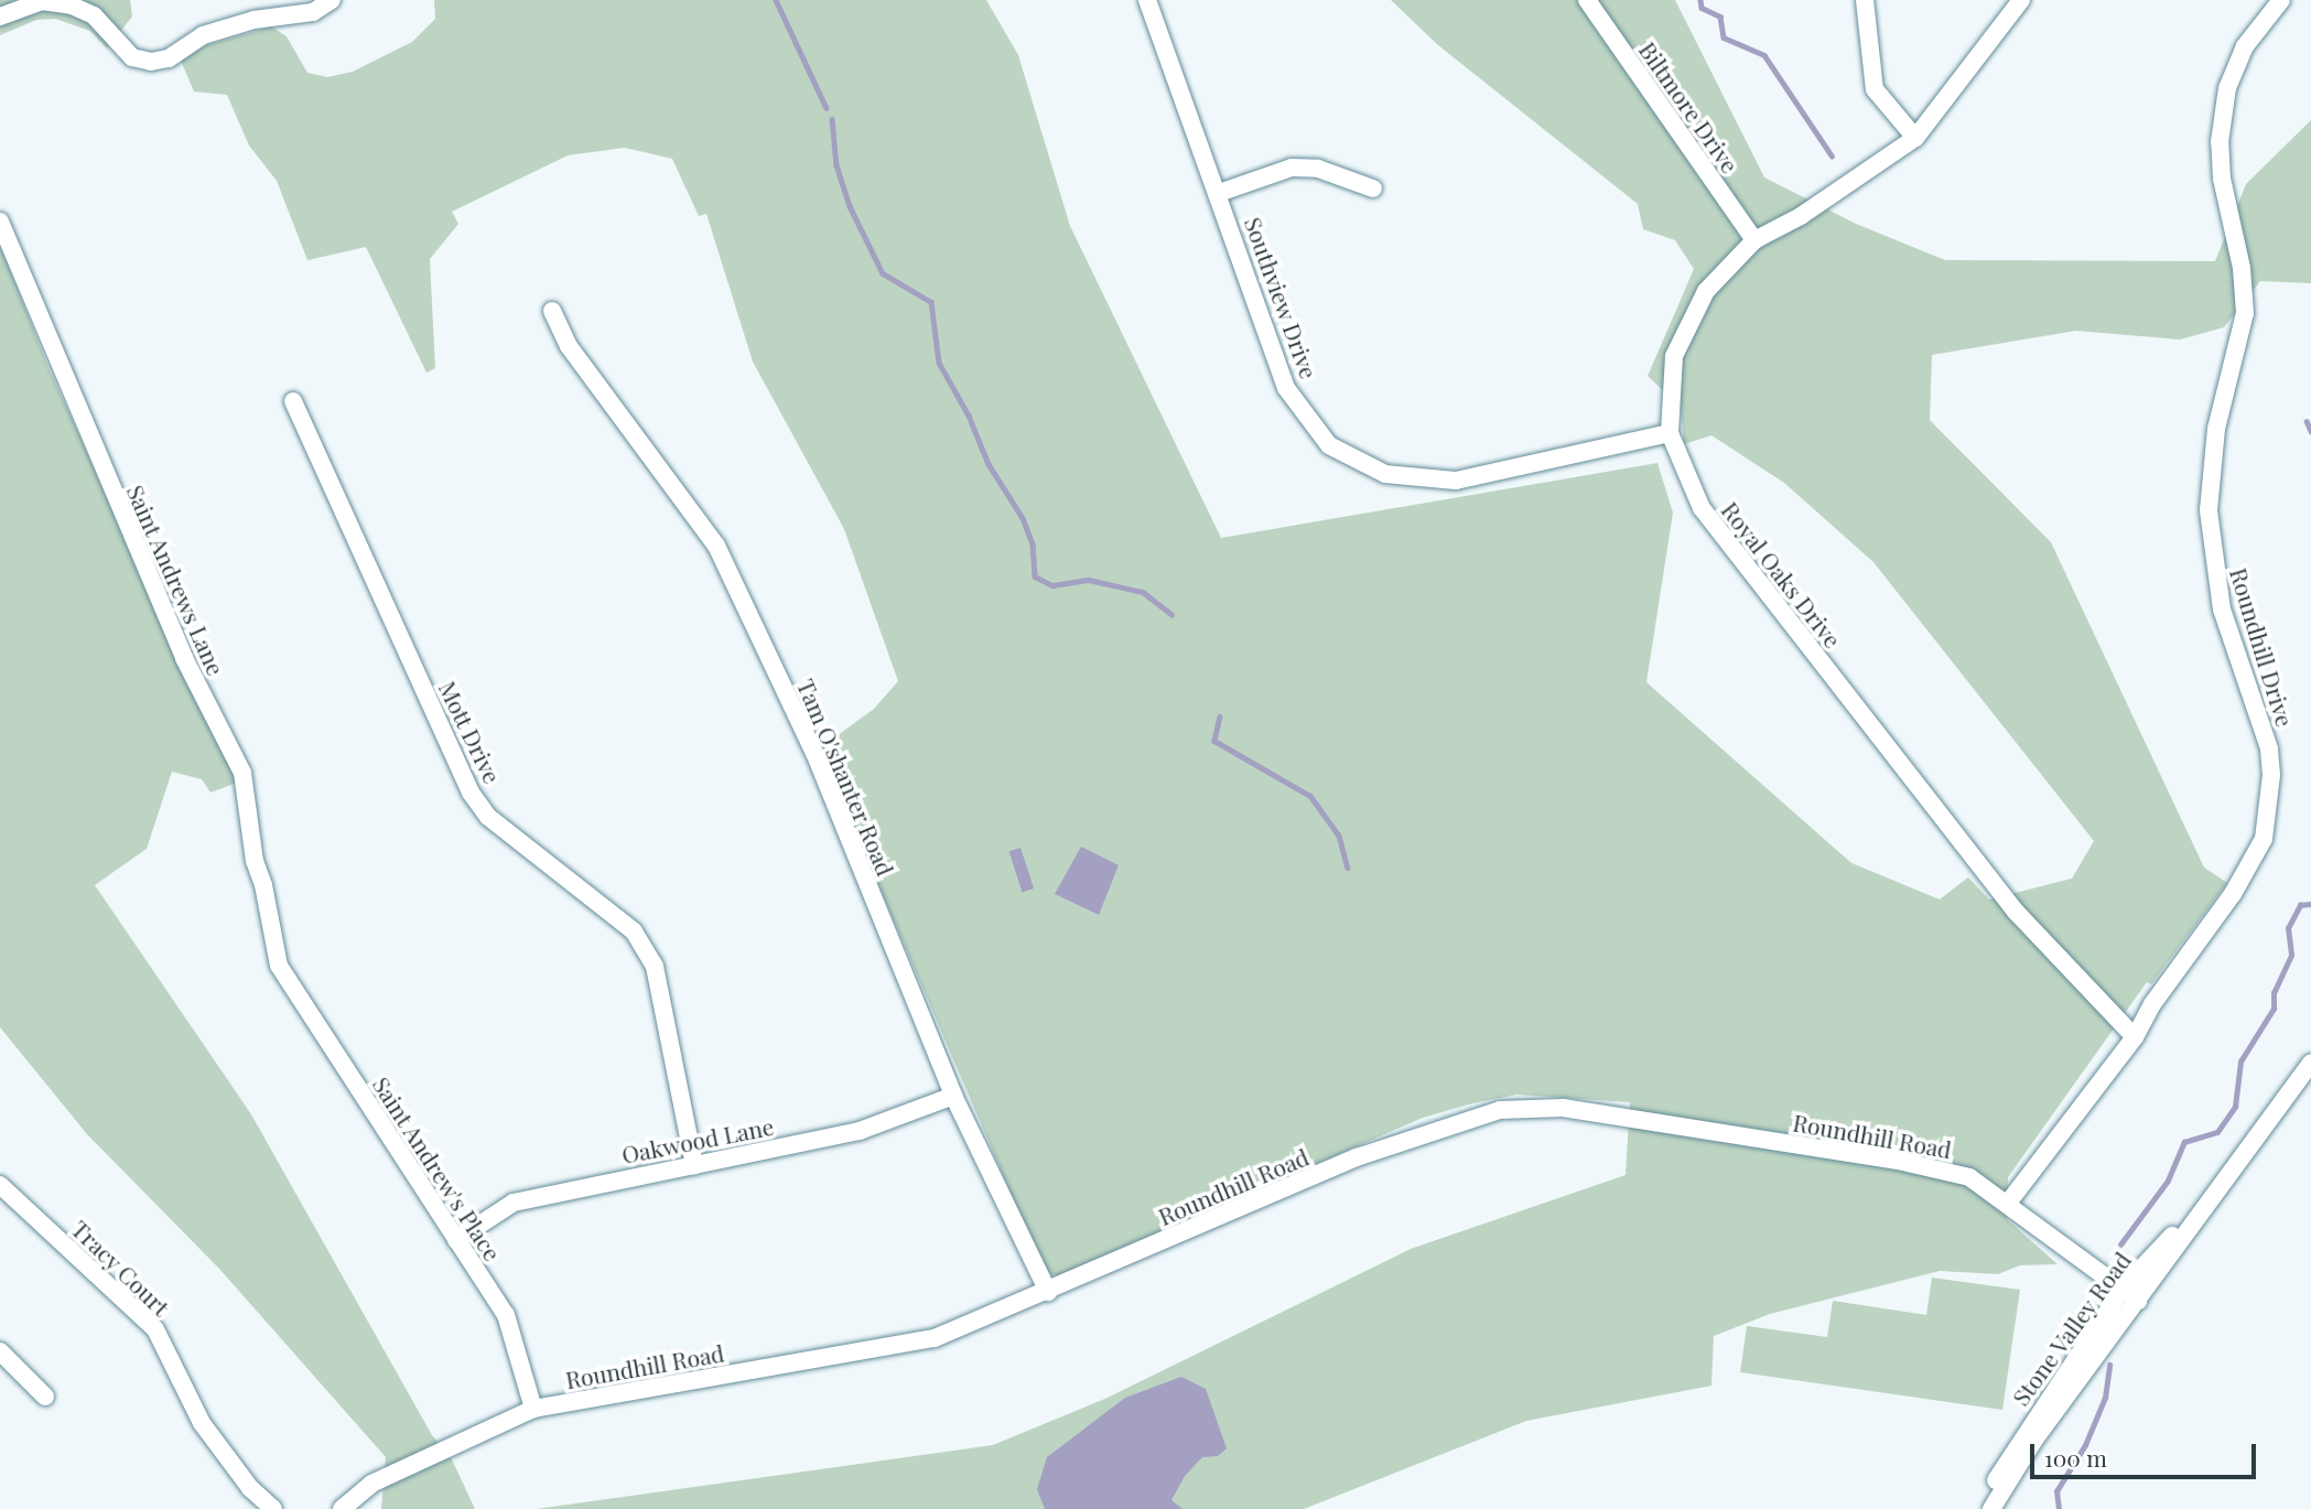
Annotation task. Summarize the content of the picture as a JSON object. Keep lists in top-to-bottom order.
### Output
{
  "streets": {
    "street": [
      "Biltmore Drive",
      "Southview Drive",
      "Royal Oaks Drive",
      "Saint Andrews Lane",
      "Roundhill Drive",
      "Mott Drive",
      "Tam O'shanter Road",
      "Roundhill Road",
      "Oakwood Lane",
      "Saint Andrew's Place",
      "Tracy Court",
      "Stone Valley Road"
    ]
  },
  "crossings": [
    ["Biltmore Drive", "Royal Oaks Drive"],
    ["Southview Drive", "Royal Oaks Drive"],
    ["Royal Oaks Drive", "Roundhill Drive"],
    ["Saint Andrews Lane", "Saint Andrew's Place"],
    ["Roundhill Drive", "Roundhill Road"],
    ["Mott Drive", "Oakwood Lane"],
    ["Tam O'shanter Road", "Roundhill Road"],
    ["Tam O'shanter Road", "Oakwood Lane"],
    ["Roundhill Road", "Saint Andrew's Place"],
    ["Roundhill Road", "Stone Valley Road"],
    ["Oakwood Lane", "Saint Andrew's Place"]
  ],
  "scale_bar": "100 m"
}
